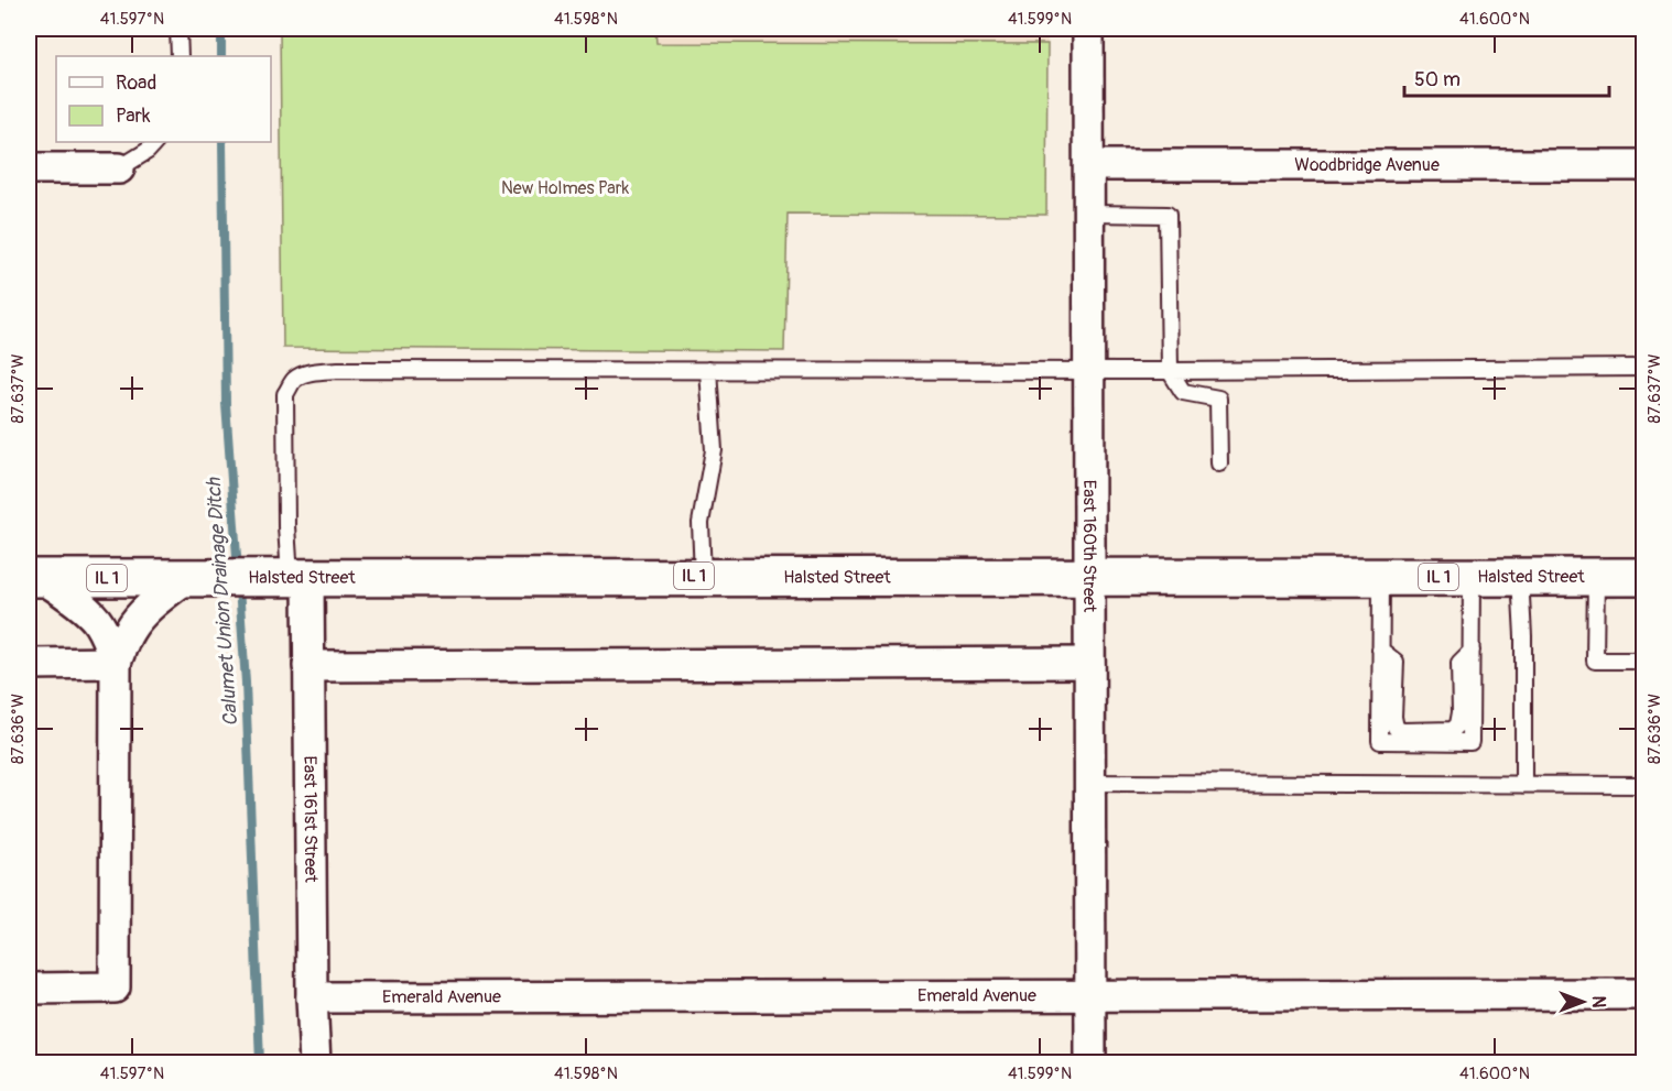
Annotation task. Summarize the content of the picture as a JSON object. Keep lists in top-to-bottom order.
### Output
{
  "streets": {
    "main road": ["IL 1", "Halsted Street"],
    "street": [
      "Woodbridge Avenue",
      "East 160th Street",
      "East 161st Street",
      "Emerald Avenue"
    ]
  },
  "crossings": [
    ["Woodbridge Avenue", "East 160th Street"],
    ["East 160th Street", "Halsted Street"],
    ["East 160th Street", "Emerald Avenue"],
    ["Halsted Street", "East 161st Street"],
    ["East 161st Street", "Emerald Avenue"]
  ],
  "water": ["Calumet Union Drainage Ditch"],
  "parks": ["New Holmes Park"],
  "legend": ["Road", "Park"],
  "scale_bar": "50 m",
  "north": "right",
  "coordinates": [
    "41.597°N",
    "41.598°N",
    "41.599°N",
    "41.600°N",
    "87.637°W",
    "87.636°W"
  ]
}
